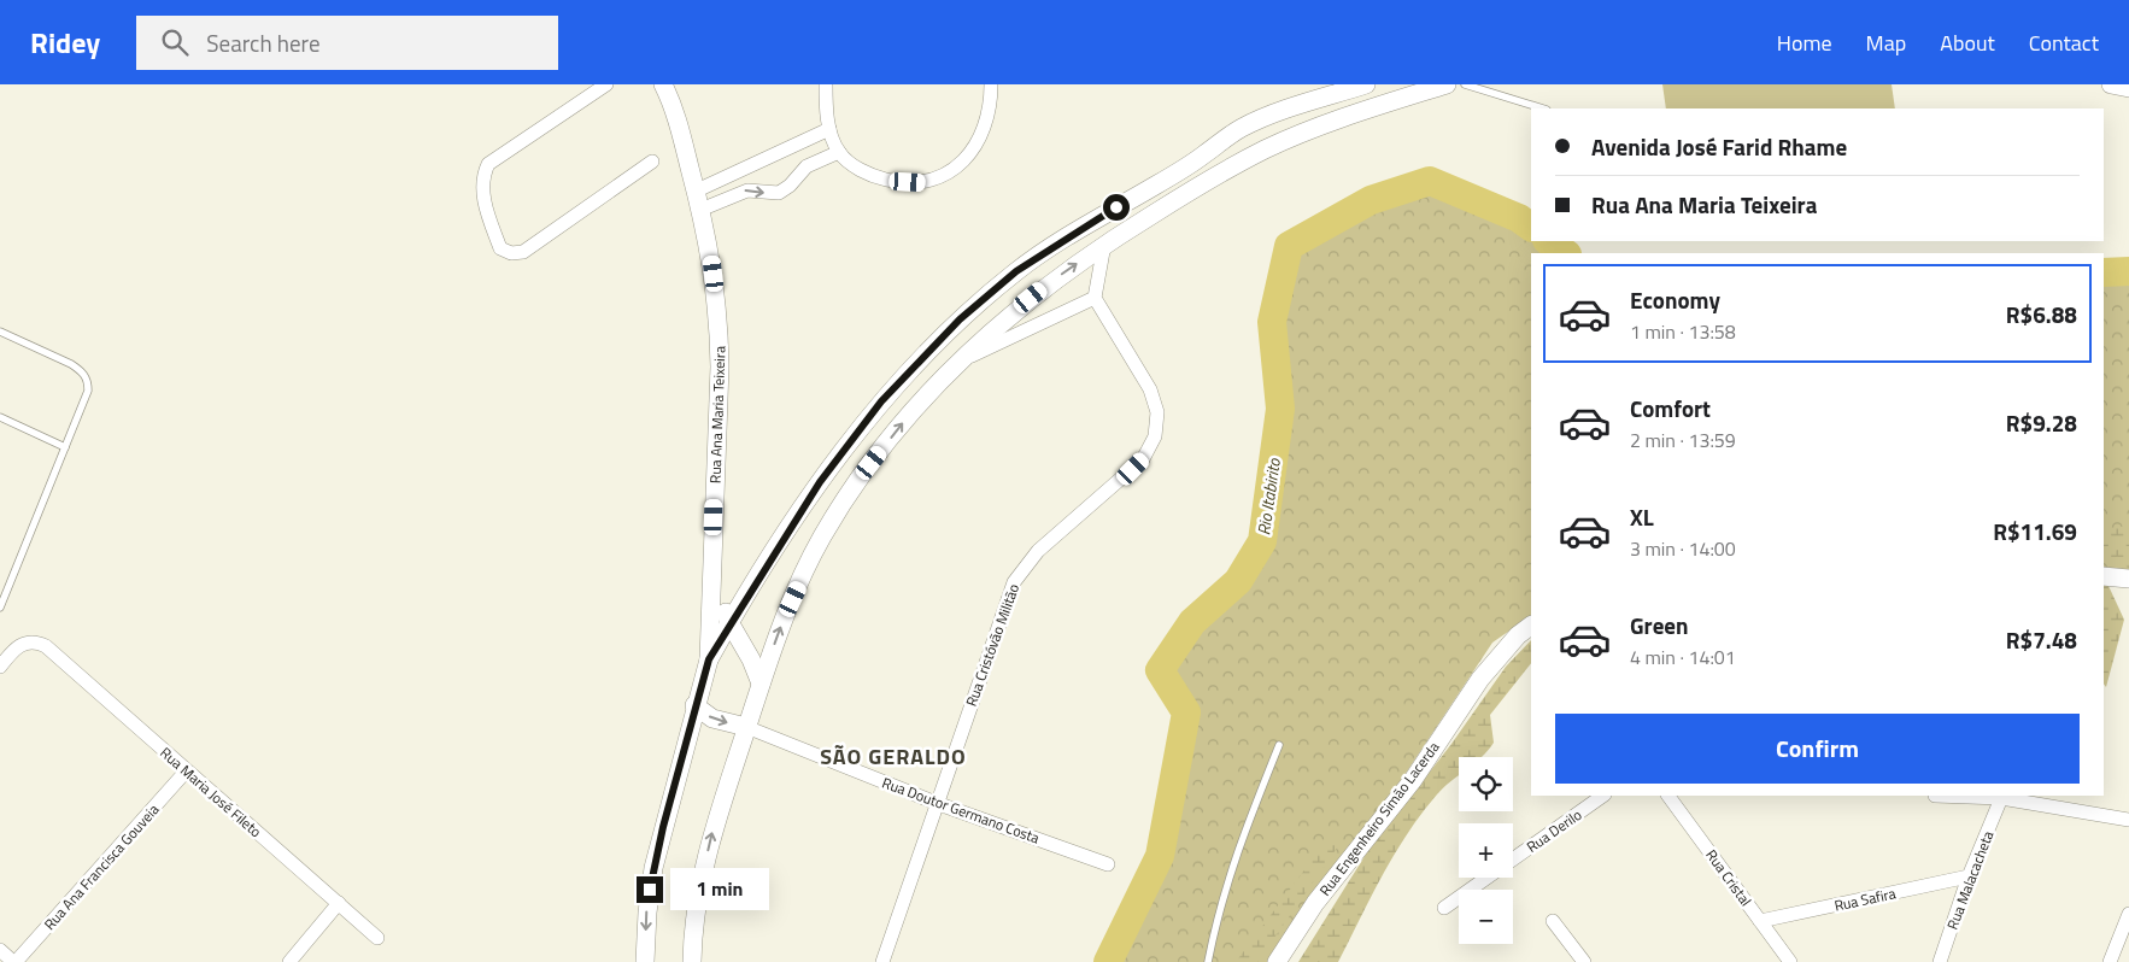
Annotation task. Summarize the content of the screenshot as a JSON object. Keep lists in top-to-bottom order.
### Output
{
  "streets": {
    "street": [
      "Rua Ana Maria Teixeira",
      "Rua Cristóvão Militão",
      "Rua Maria José Fileto",
      "Rua Doutor Germano Costa",
      "Rua Engenheiro Simão Lacerda",
      "Rua Derilo",
      "Rua Ana Francisca Gouveia",
      "Rua Cristal",
      "Rua Malacacheta",
      "Rua Safira"
    ]
  },
  "crossings": [
    ["Rua Cristóvão Militão", "Rua Doutor Germano Costa"],
    ["Rua Maria José Fileto", "Rua Ana Francisca Gouveia"],
    ["Rua Cristal", "Rua Safira"],
    ["Rua Malacacheta", "Rua Safira"]
  ],
  "districts": ["SÃO GERALDO"],
  "water": ["Rio Itabirito"],
  "page": {
    "header": "Ridey",
    "search": "Search here",
    "nav": [
      "Home",
      "Map",
      "About",
      "Contact"
    ],
    "banner": ["Avenida José Farid Rhame", "Rua Ana Maria Teixeira"],
    "list": [
      {
        "name": "Economy",
        "note": "1 min · 13:58",
        "value": "R$6.88"
      },
      {
        "name": "Comfort",
        "note": "2 min · 13:59",
        "value": "R$9.28"
      },
      {
        "name": "XL",
        "note": "3 min · 14:00",
        "value": "R$11.69"
      },
      {
        "name": "Green",
        "note": "4 min · 14:01",
        "value": "R$7.48"
      }
    ],
    "buttons": "Confirm",
    "map_buttons": ["+", "−"],
    "bubble": "1 min"
  }
}
